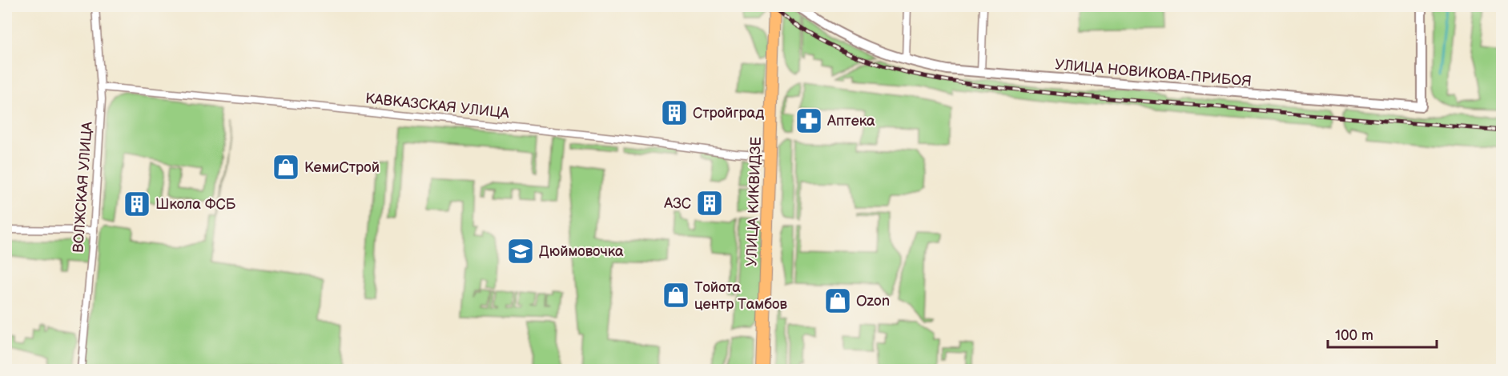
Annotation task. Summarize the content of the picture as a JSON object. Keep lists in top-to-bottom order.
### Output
{
  "streets": {
    "main road": ["УЛИЦА КИКВИДЗЕ"],
    "street": ["УЛИЦА НОВИКОВА-ПРИБОЯ", "КАВКАЗСКАЯ УЛИЦА", "ВОЛЖСКАЯ УЛИЦА"]
  },
  "crossings": [
    ["КАВКАЗСКАЯ УЛИЦА", "ВОЛЖСКАЯ УЛИЦА"],
    ["КАВКАЗСКАЯ УЛИЦА", "УЛИЦА КИКВИДЗЕ"]
  ],
  "places": {
    "building": ["Стройград", "АЗС", "Школа ФСБ"],
    "pharmacy": ["Аптека"],
    "shop": ["КемиСтрой", "Тойота центр Тамбов", "Ozon"],
    "school or university": ["Дюймовочка"]
  },
  "scale_bar": "100 m"
}
